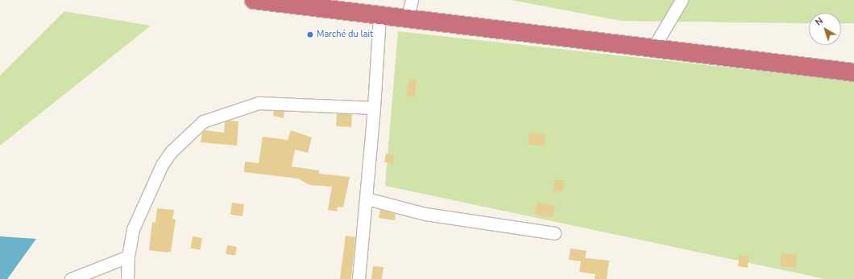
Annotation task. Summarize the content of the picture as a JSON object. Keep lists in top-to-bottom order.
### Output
{
  "places": ["Marché du lait"],
  "north": "top left"
}
